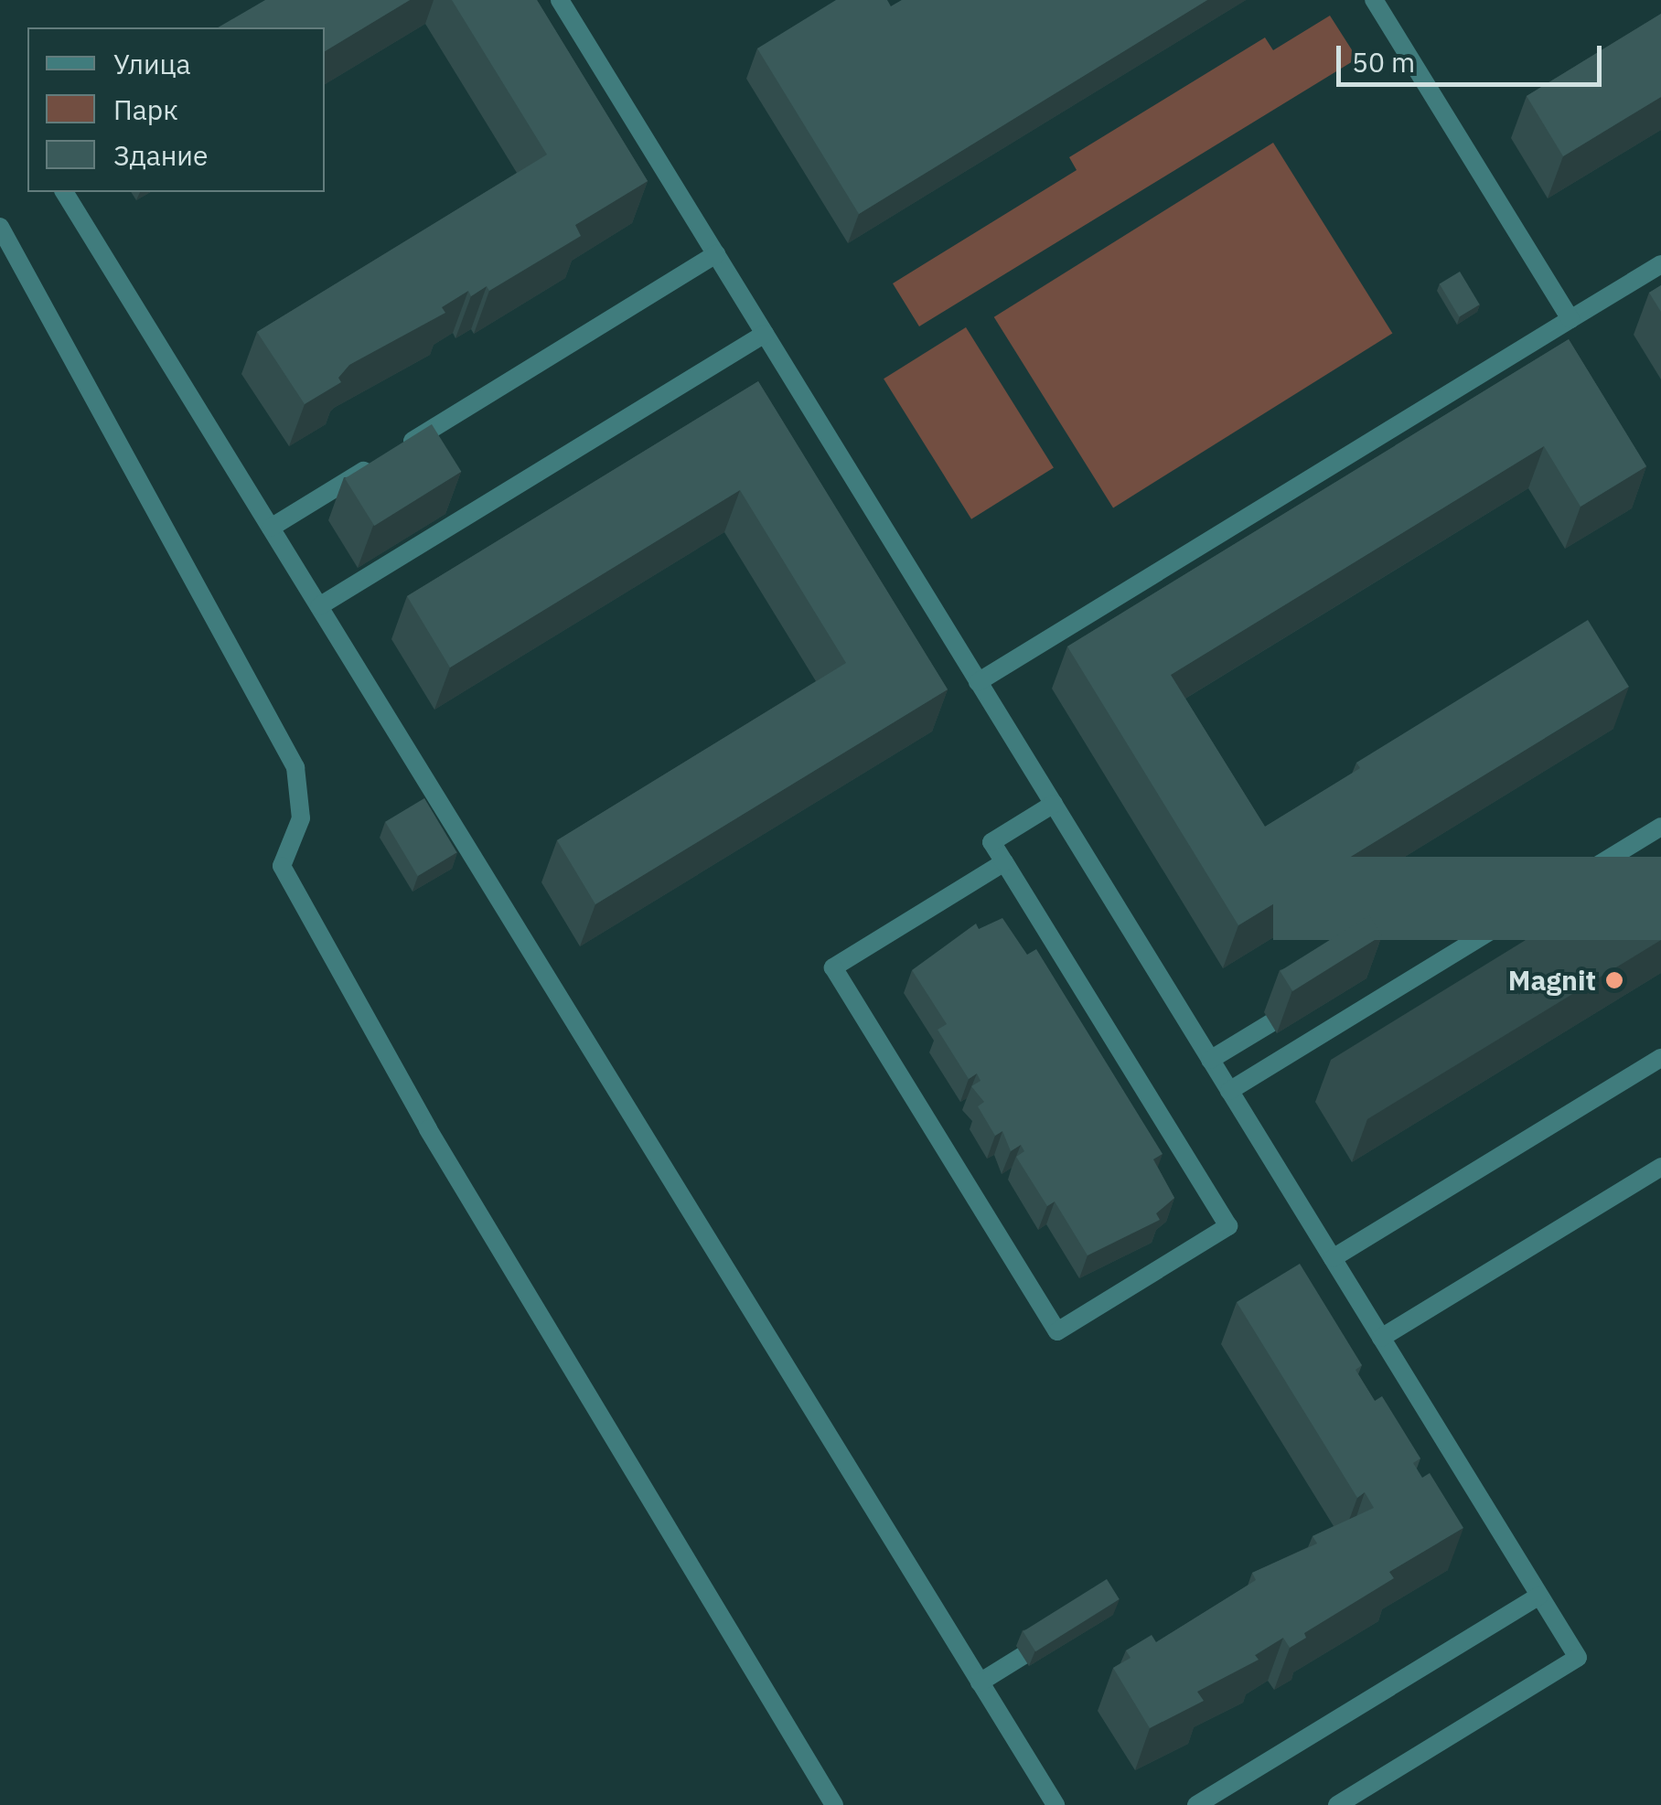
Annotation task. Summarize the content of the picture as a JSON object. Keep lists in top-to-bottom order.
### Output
{
  "places": ["Magnit"],
  "legend": ["Улица", "Парк", "Здание"],
  "scale_bar": "50 m"
}
